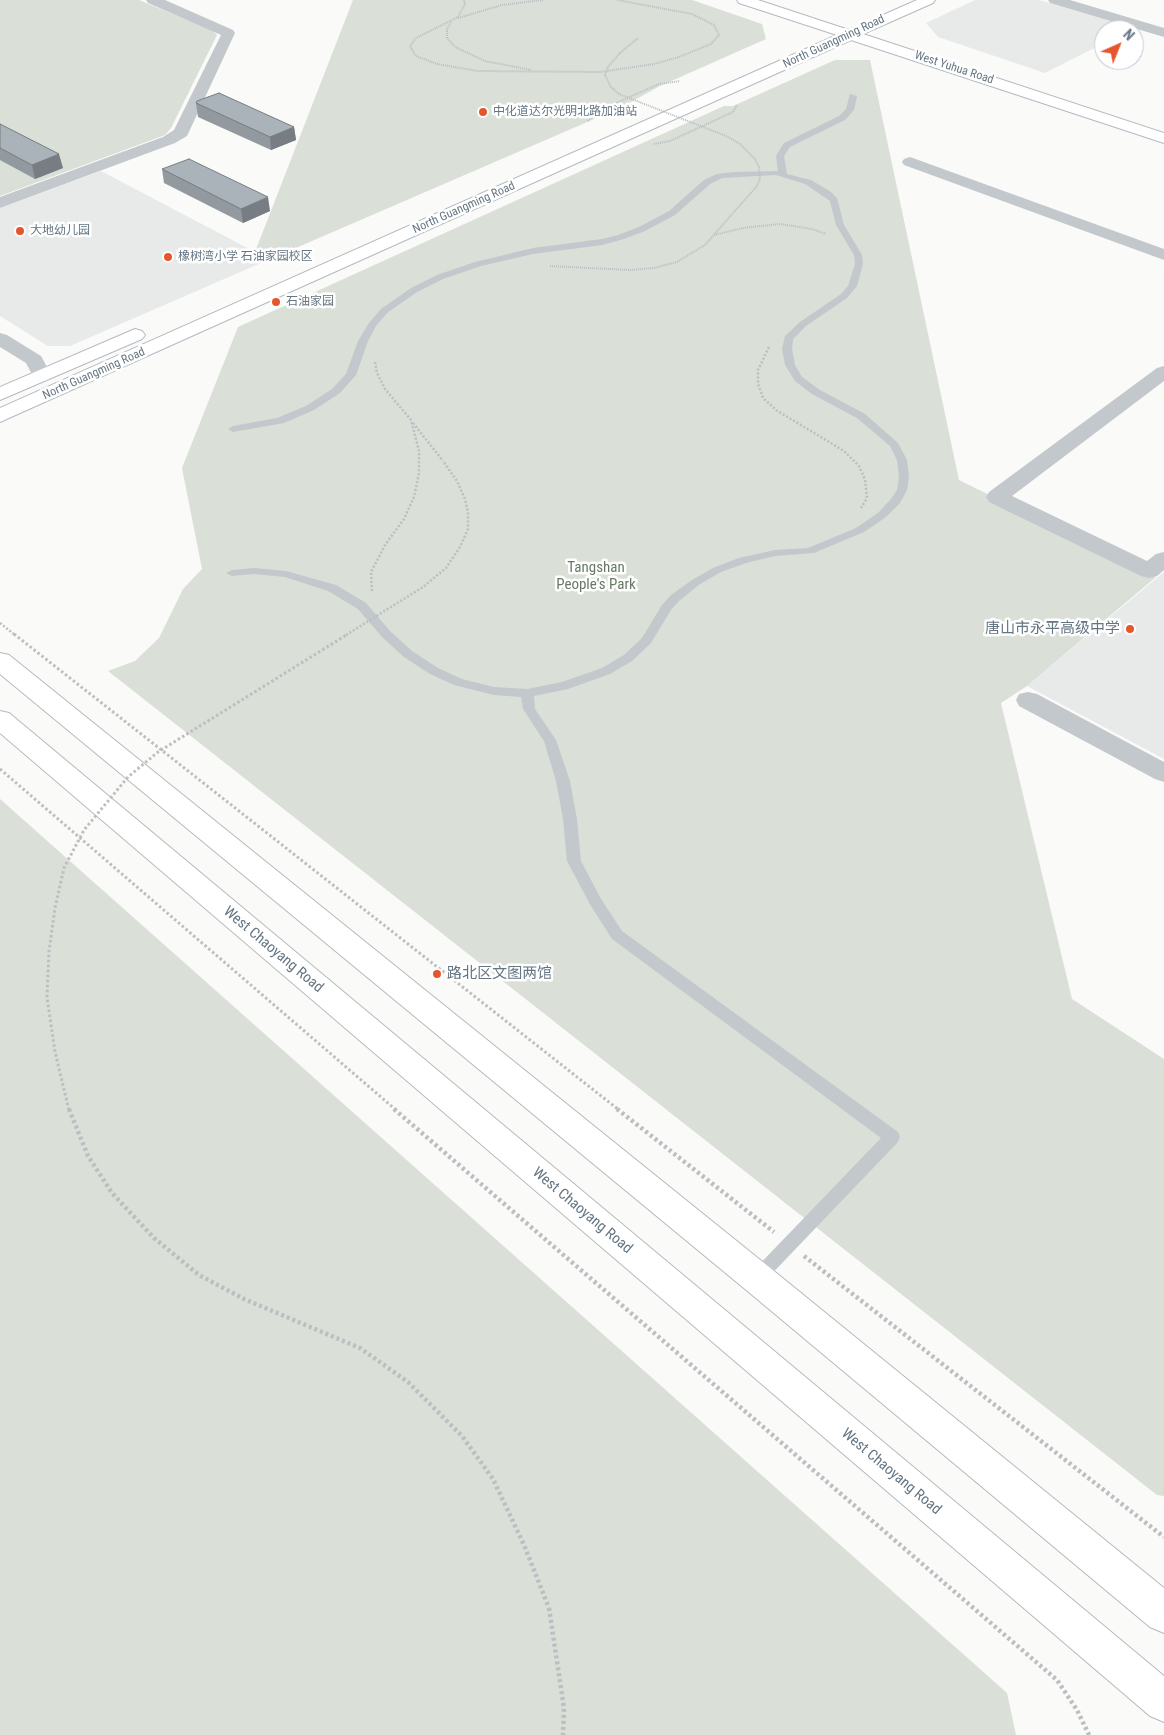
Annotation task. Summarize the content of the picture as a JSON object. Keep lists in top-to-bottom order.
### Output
{
  "streets": {
    "main road": ["North Guangming Road", "West Yuhua Road", "West Chaoyang Road"]
  },
  "crossings": [
    ["North Guangming Road", "West Yuhua Road"]
  ],
  "parks": ["Tangshan People's Park"],
  "places": [
    "中化道达尔光明北路加油站",
    "大地幼儿园",
    "橡树湾小学 石油家园校区",
    "石油家园",
    "唐山市永平高级中学",
    "路北区文图两馆"
  ],
  "north": "top right"
}
